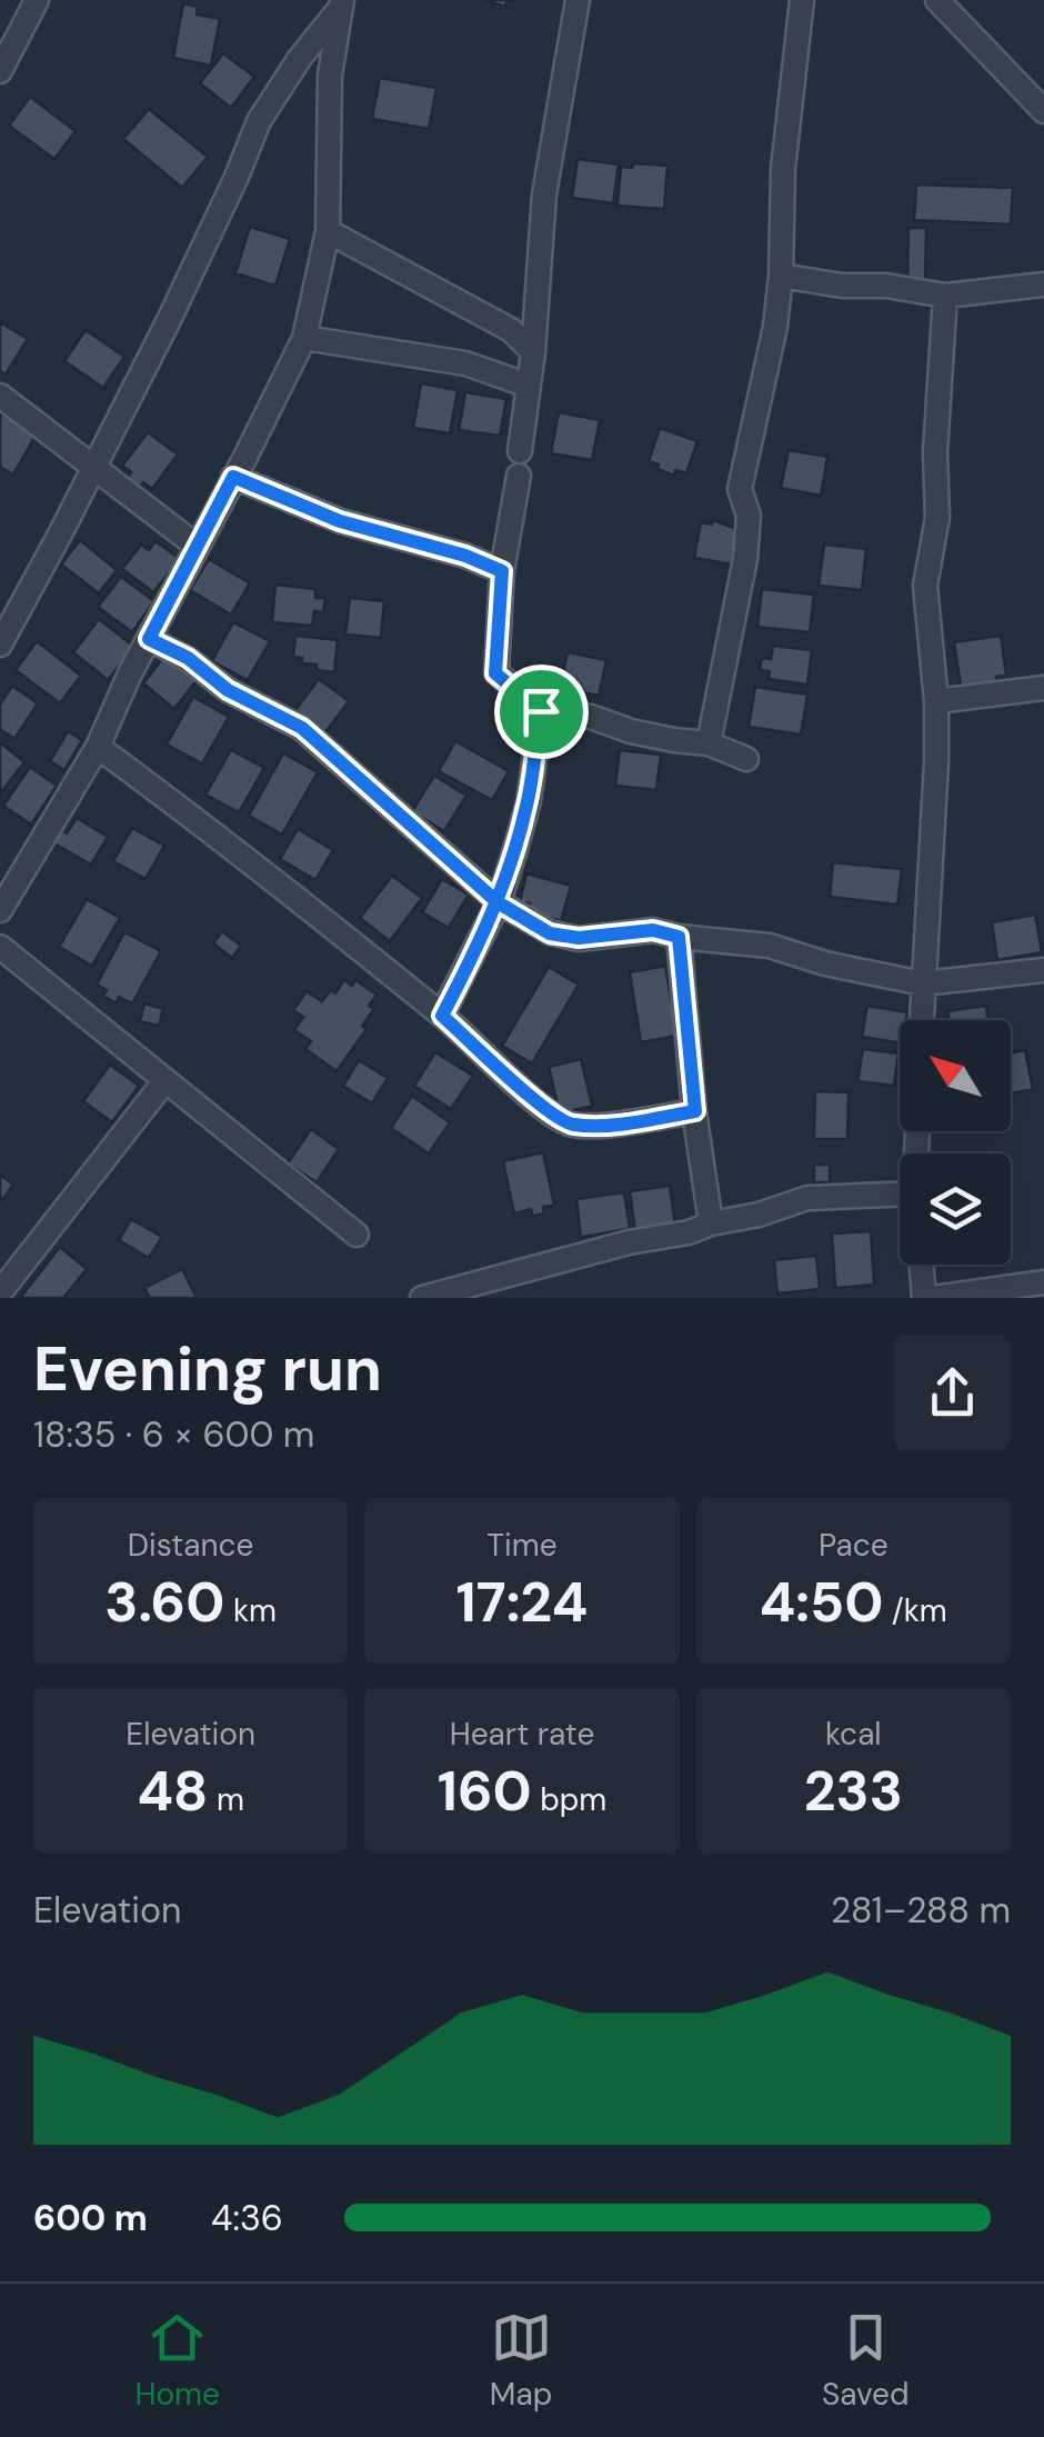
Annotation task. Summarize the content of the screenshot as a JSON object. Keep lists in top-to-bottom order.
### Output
{
  "north": "top left",
  "page": {
    "heading": ["Evening run", "18:35 · 6 × 600 m"],
    "stats": [
      ["Distance", "3.60 km"],
      ["Time", "17:24"],
      ["Pace", "4:50 /km"],
      ["Elevation", "48 m"],
      ["Heart rate", "160 bpm"],
      ["kcal", "233"]
    ],
    "chart": ["Elevation", "281–288 m"],
    "list": [
      {
        "name": "600 m",
        "note": "4:36"
      }
    ],
    "tabs": ["Home", "Map", "Saved"]
  }
}
